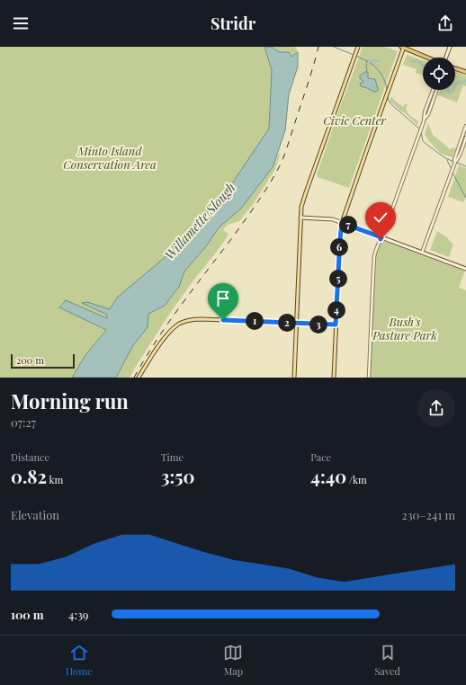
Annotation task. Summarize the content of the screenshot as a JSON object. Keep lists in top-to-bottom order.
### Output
{
  "water": ["Willamette Slough"],
  "parks": ["Civic Center", "Minto Island Conservation Area", "Bush's Pasture Park"],
  "scale_bar": "200 m",
  "page": {
    "header": "Stridr",
    "pins": [
      "7",
      "6",
      "5",
      "4",
      "1",
      "2",
      "3"
    ],
    "scale": "200 m",
    "heading": ["Morning run", "07:27"],
    "stats": [
      ["Distance", "0.82 km"],
      ["Time", "3:50"],
      ["Pace", "4:40 /km"]
    ],
    "chart": ["Elevation", "230–241 m"],
    "list": [
      {
        "name": "100 m",
        "note": "4:39"
      }
    ],
    "tabs": ["Home", "Map", "Saved"]
  }
}
